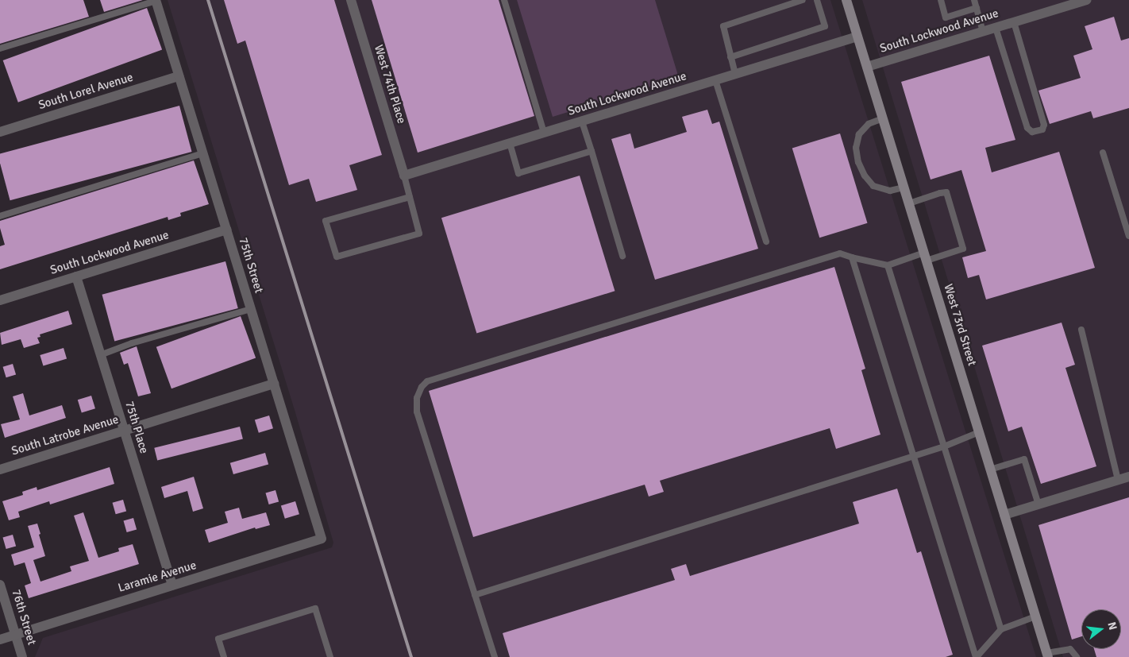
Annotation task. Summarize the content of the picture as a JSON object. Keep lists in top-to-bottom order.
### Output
{
  "streets": {
    "street": [
      "South Lockwood Avenue",
      "West 74th Place",
      "South Lorel Avenue",
      "75th Street",
      "West 73rd Street",
      "75th Place",
      "South Latrobe Avenue",
      "Laramie Avenue",
      "76th Street"
    ]
  },
  "crossings": [
    ["South Lockwood Avenue", "West 74th Place"],
    ["South Lockwood Avenue", "75th Street"],
    ["South Lockwood Avenue", "West 73rd Street"],
    ["South Lockwood Avenue", "75th Place"],
    ["South Lorel Avenue", "75th Street"],
    ["75th Street", "South Latrobe Avenue"],
    ["75th Street", "Laramie Avenue"],
    ["75th Place", "South Latrobe Avenue"],
    ["75th Place", "Laramie Avenue"],
    ["Laramie Avenue", "76th Street"]
  ],
  "north": "right"
}
